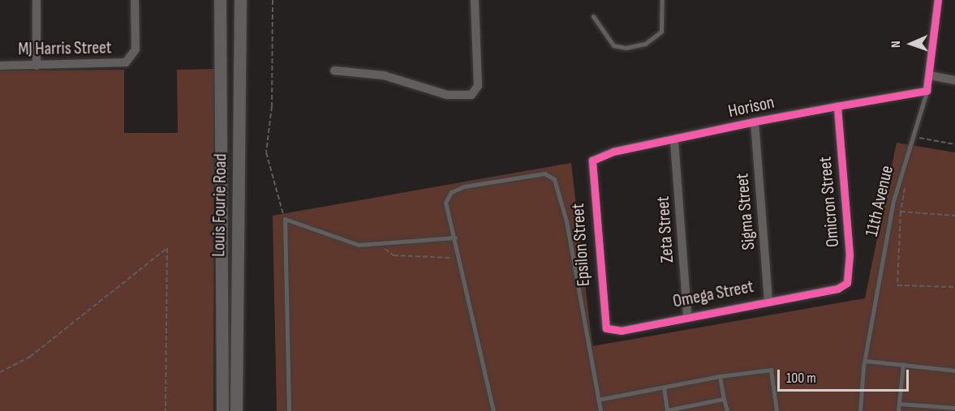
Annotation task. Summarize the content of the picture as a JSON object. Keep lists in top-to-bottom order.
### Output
{
  "streets": {
    "main road": ["Louis Fourie Road"],
    "street": [
      "MJ Harris Street",
      "Horison",
      "11th Avenue",
      "Omicron Street",
      "Sigma Street",
      "Zeta Street",
      "Epsilon Street",
      "Omega Street"
    ]
  },
  "crossings": [
    ["Horison", "11th Avenue"],
    ["Horison", "Omicron Street"],
    ["Horison", "Sigma Street"],
    ["Horison", "Zeta Street"],
    ["Horison", "Epsilon Street"],
    ["Omicron Street", "Omega Street"],
    ["Sigma Street", "Omega Street"],
    ["Zeta Street", "Omega Street"],
    ["Epsilon Street", "Omega Street"]
  ],
  "scale_bar": "100 m",
  "north": "left"
}
